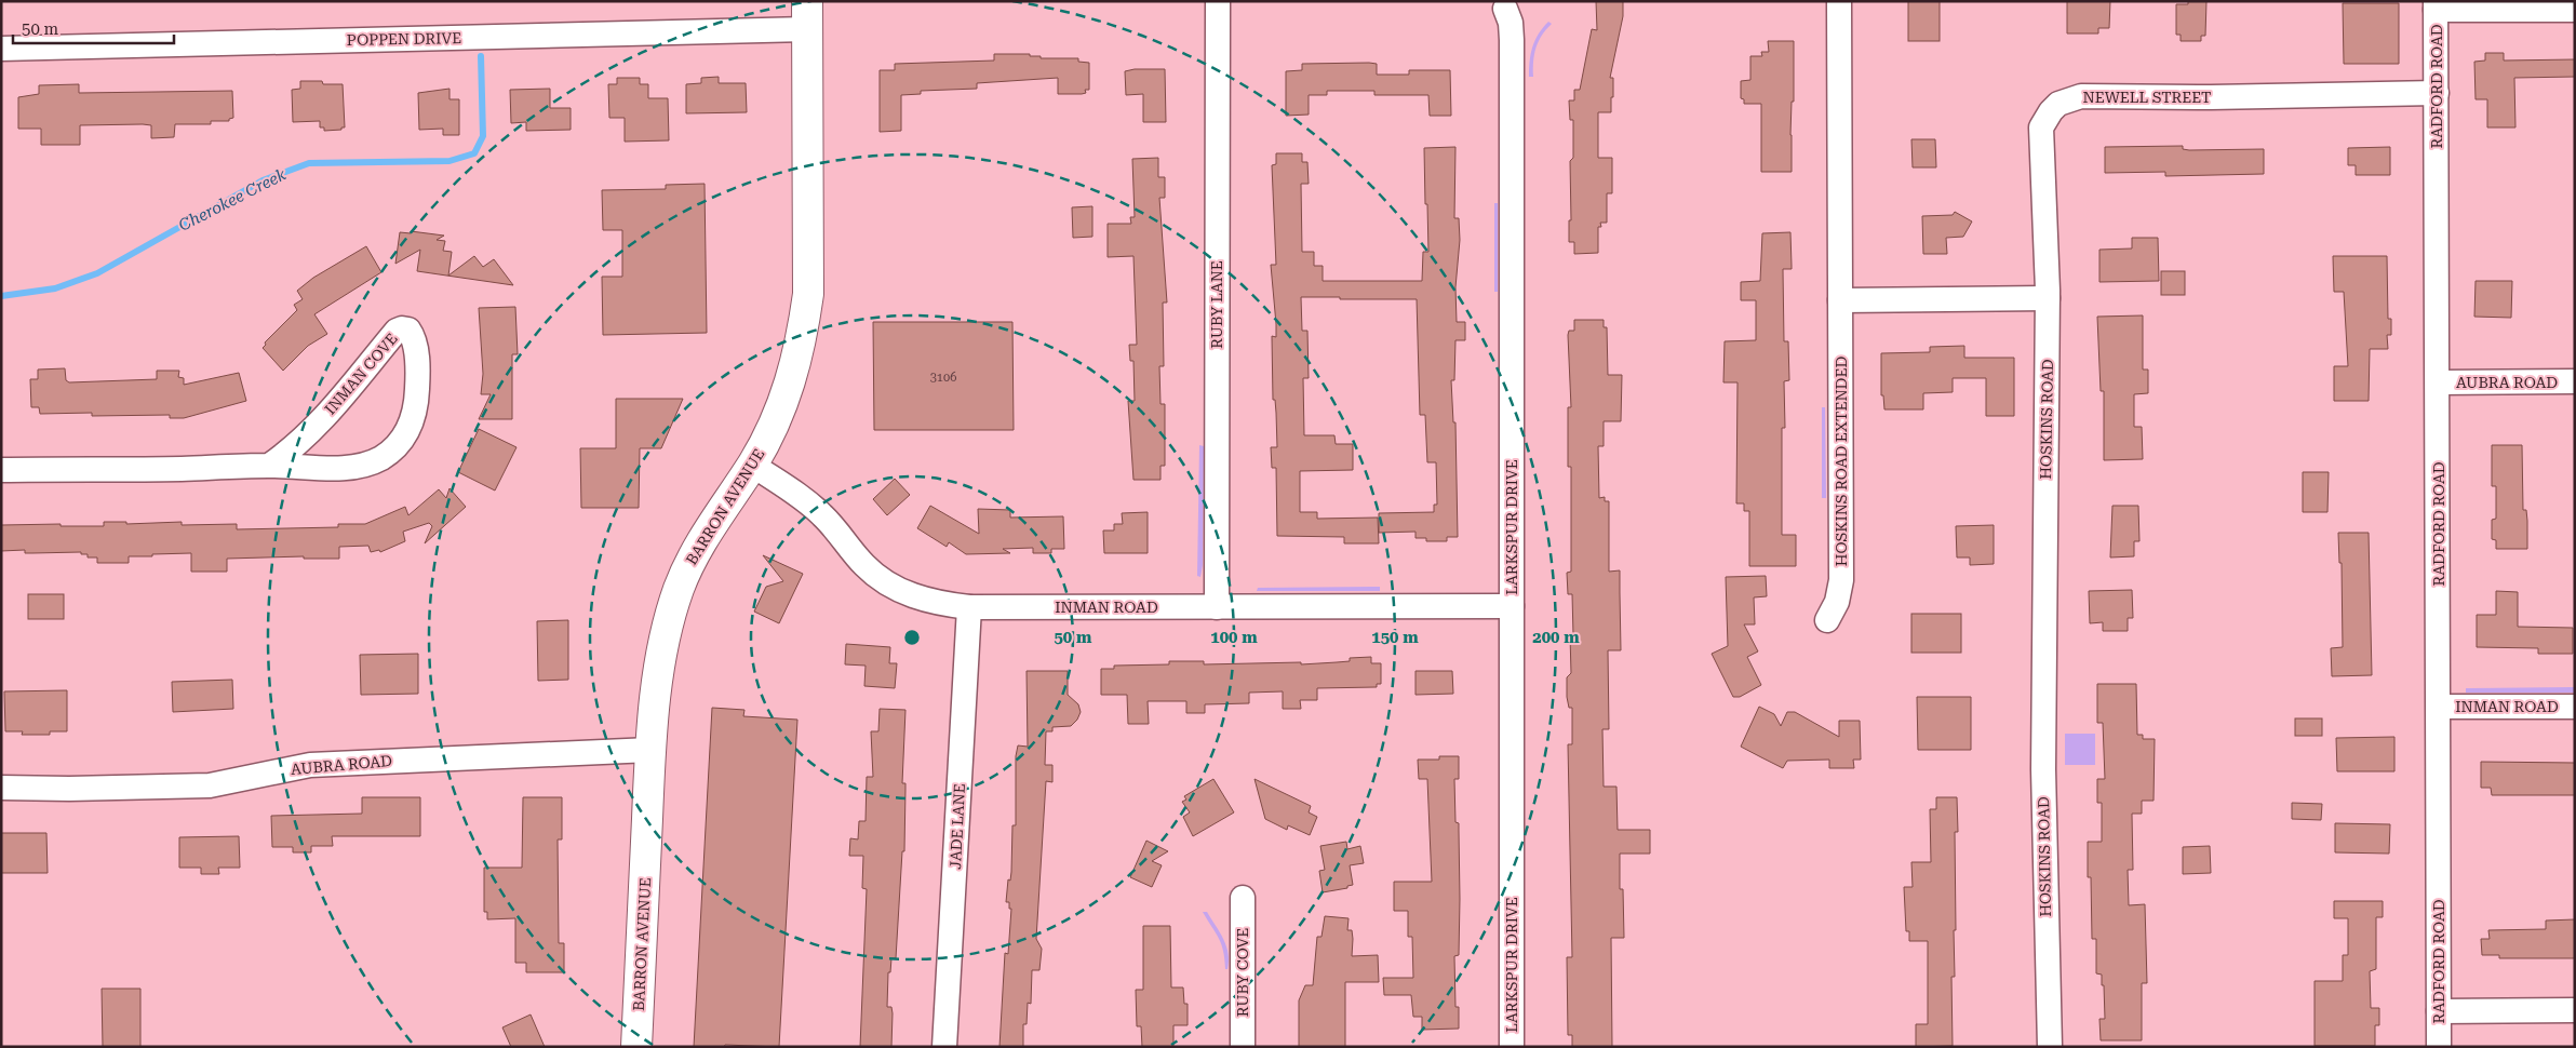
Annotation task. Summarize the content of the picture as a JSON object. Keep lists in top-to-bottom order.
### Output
{
  "streets": {
    "main road": ["BARRON AVENUE"],
    "street": [
      "POPPEN DRIVE",
      "RADFORD ROAD",
      "NEWELL STREET",
      "RUBY LANE",
      "INMAN COVE",
      "AUBRA ROAD",
      "HOSKINS ROAD",
      "HOSKINS ROAD EXTENDED",
      "LARKSPUR DRIVE",
      "INMAN ROAD",
      "JADE LANE",
      "RUBY COVE"
    ]
  },
  "crossings": [
    ["POPPEN DRIVE", "BARRON AVENUE"],
    ["RADFORD ROAD", "NEWELL STREET"],
    ["RADFORD ROAD", "AUBRA ROAD"],
    ["RADFORD ROAD", "INMAN ROAD"],
    ["NEWELL STREET", "HOSKINS ROAD"],
    ["RUBY LANE", "INMAN ROAD"],
    ["AUBRA ROAD", "BARRON AVENUE"],
    ["BARRON AVENUE", "INMAN ROAD"],
    ["LARKSPUR DRIVE", "INMAN ROAD"],
    ["INMAN ROAD", "JADE LANE"]
  ],
  "water": ["Cherokee Creek"],
  "house_numbers": ["3106"],
  "scale_bar": "50 m",
  "rings": [
    "50 m",
    "100 m",
    "150 m",
    "200 m"
  ]
}
